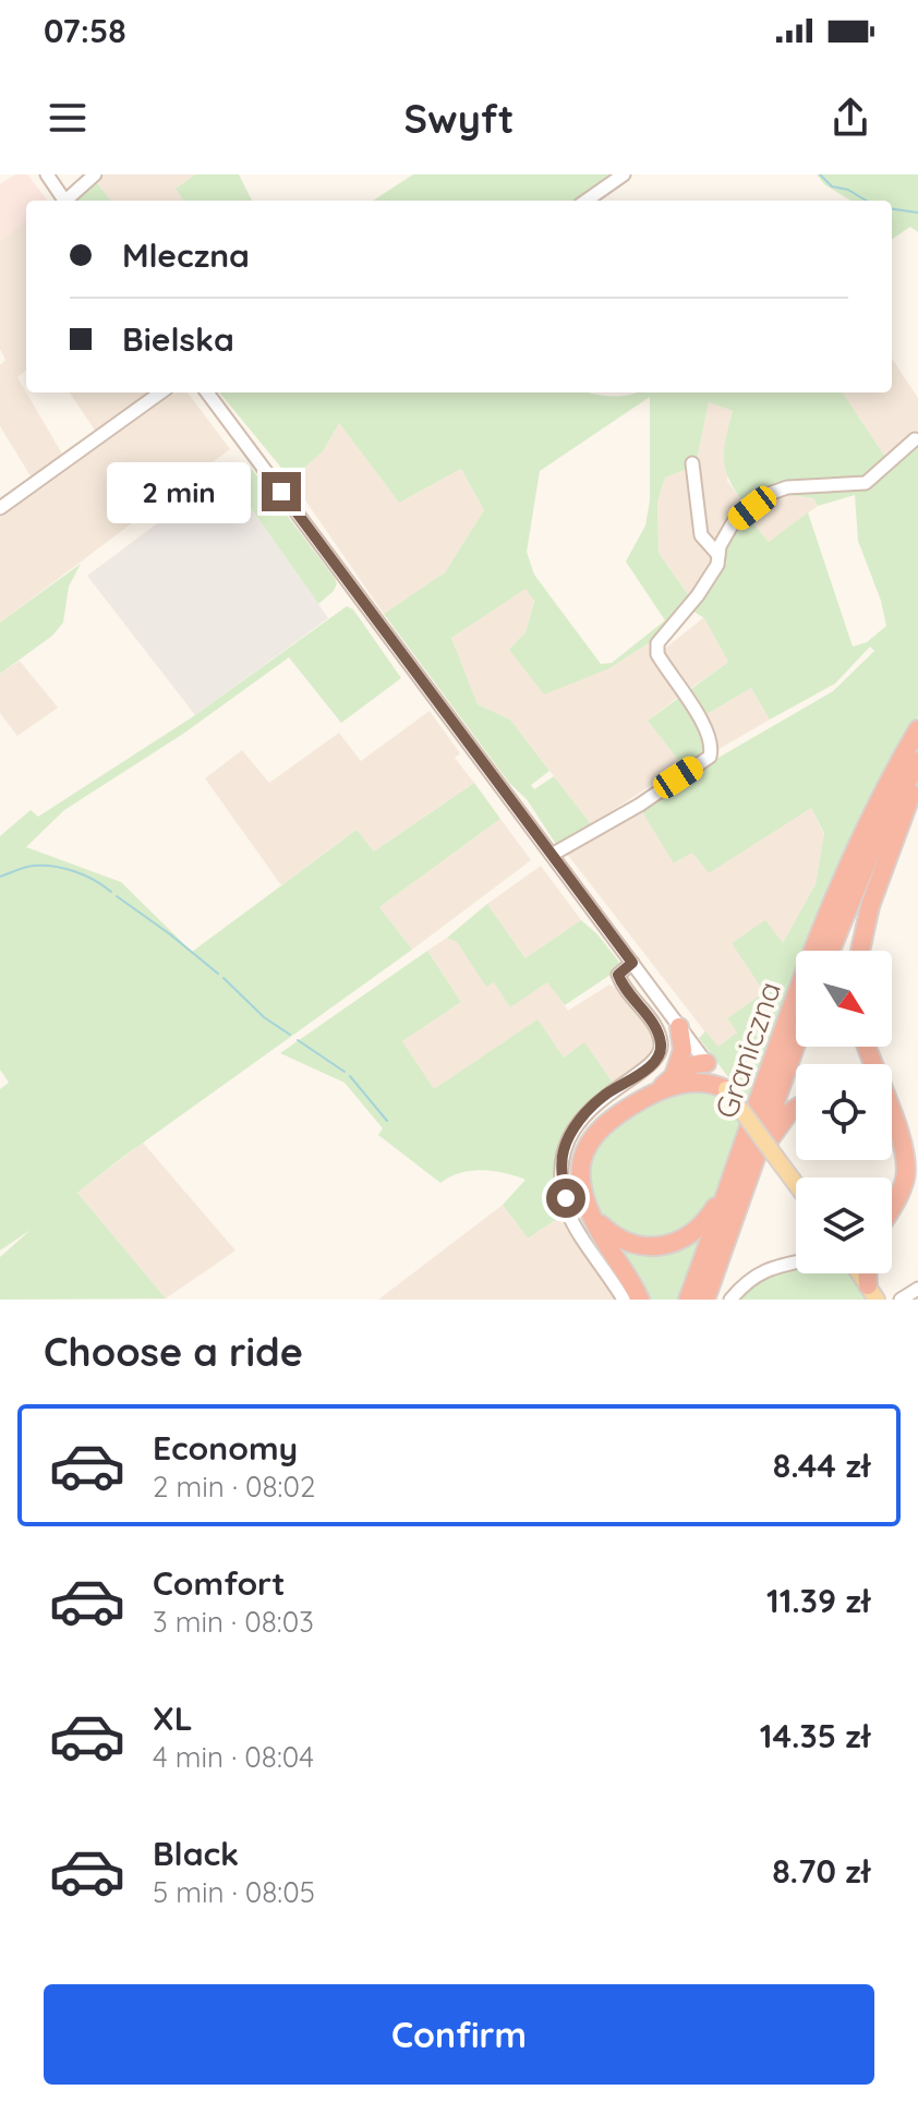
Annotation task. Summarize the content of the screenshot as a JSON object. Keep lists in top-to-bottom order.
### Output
{
  "streets": {
    "highway": ["Graniczna"]
  },
  "north": "bottom right",
  "page": {
    "status": "07:58",
    "header": "Swyft",
    "banner": ["Mleczna", "Bielska"],
    "bubble": "2 min",
    "heading": "Choose a ride",
    "list": [
      {
        "name": "Economy",
        "note": "2 min · 08:02",
        "value": "8.44 zł"
      },
      {
        "name": "Comfort",
        "note": "3 min · 08:03",
        "value": "11.39 zł"
      },
      {
        "name": "XL",
        "note": "4 min · 08:04",
        "value": "14.35 zł"
      },
      {
        "name": "Black",
        "note": "5 min · 08:05",
        "value": "8.70 zł"
      }
    ],
    "buttons": "Confirm"
  }
}
